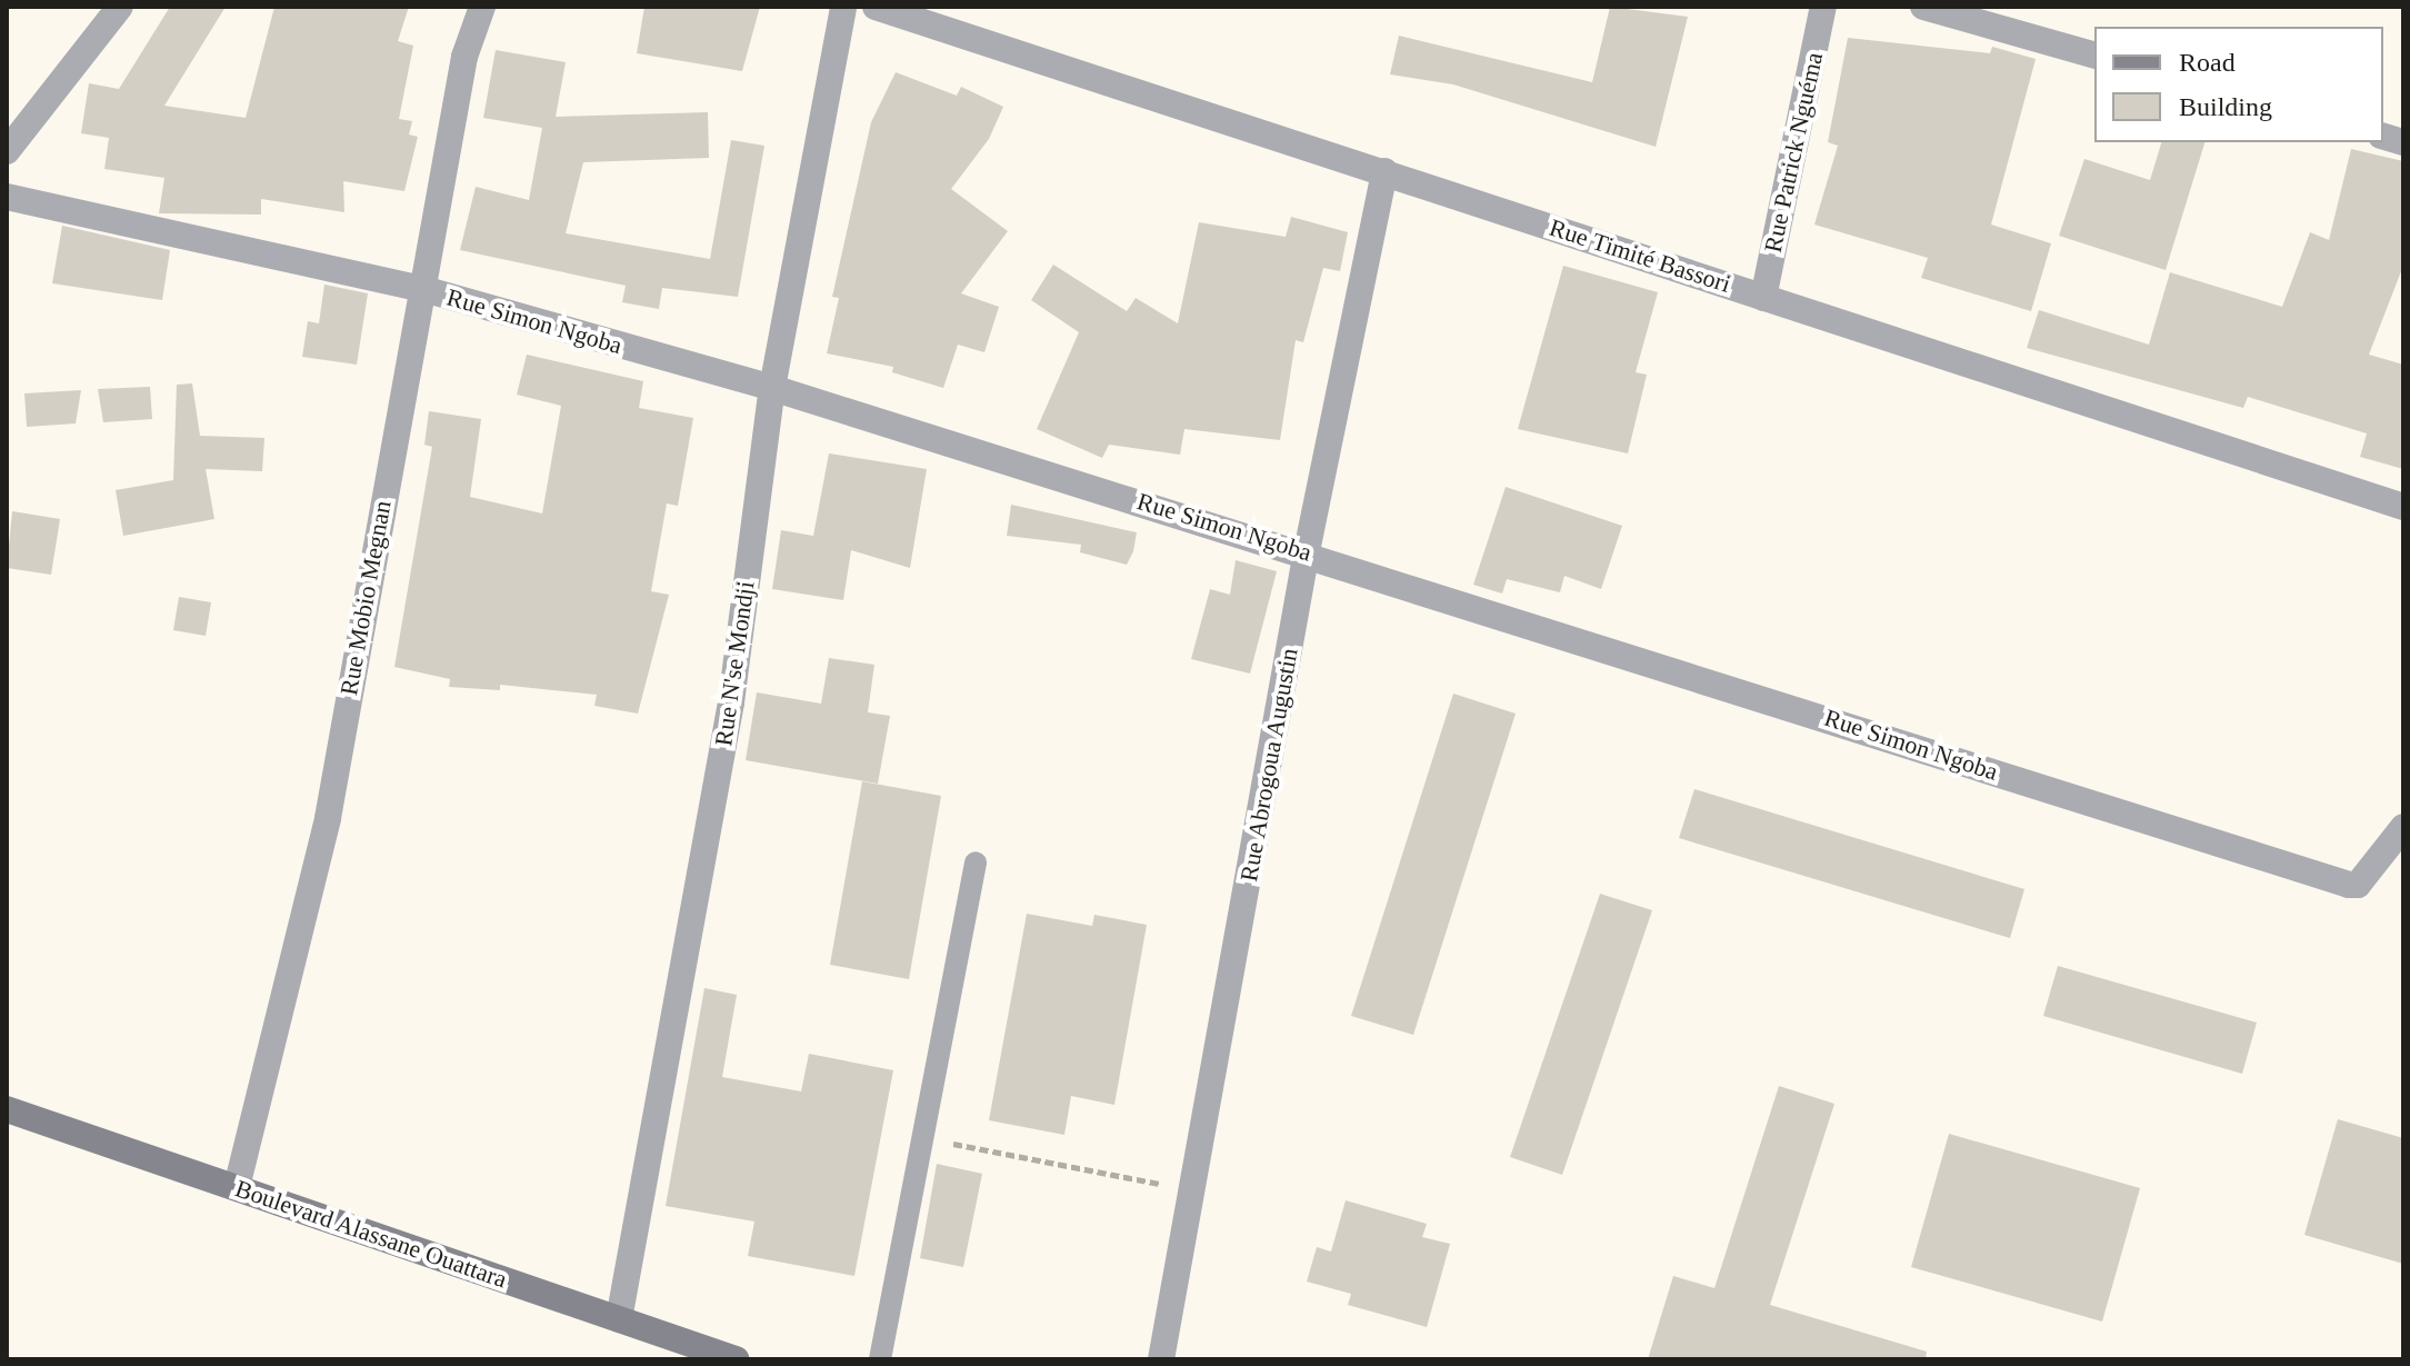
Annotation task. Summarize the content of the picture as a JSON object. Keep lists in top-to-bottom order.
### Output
{
  "streets": {
    "main road": ["Boulevard Alassane Ouattara"],
    "street": [
      "Rue Patrick Nguéma",
      "Rue Timité Bassori",
      "Rue Simon Ngoba",
      "Rue Mobio Megnan",
      "Rue N'se Mondji",
      "Rue Abrogoua Augustin"
    ]
  },
  "crossings": [
    ["Rue Patrick Nguéma", "Rue Timité Bassori"],
    ["Rue Timité Bassori", "Rue Abrogoua Augustin"],
    ["Rue Simon Ngoba", "Rue Mobio Megnan"],
    ["Rue Simon Ngoba", "Rue N'se Mondji"],
    ["Rue Simon Ngoba", "Rue Abrogoua Augustin"],
    ["Rue Mobio Megnan", "Boulevard Alassane Ouattara"],
    ["Rue N'se Mondji", "Boulevard Alassane Ouattara"]
  ],
  "legend": ["Road", "Building"]
}
